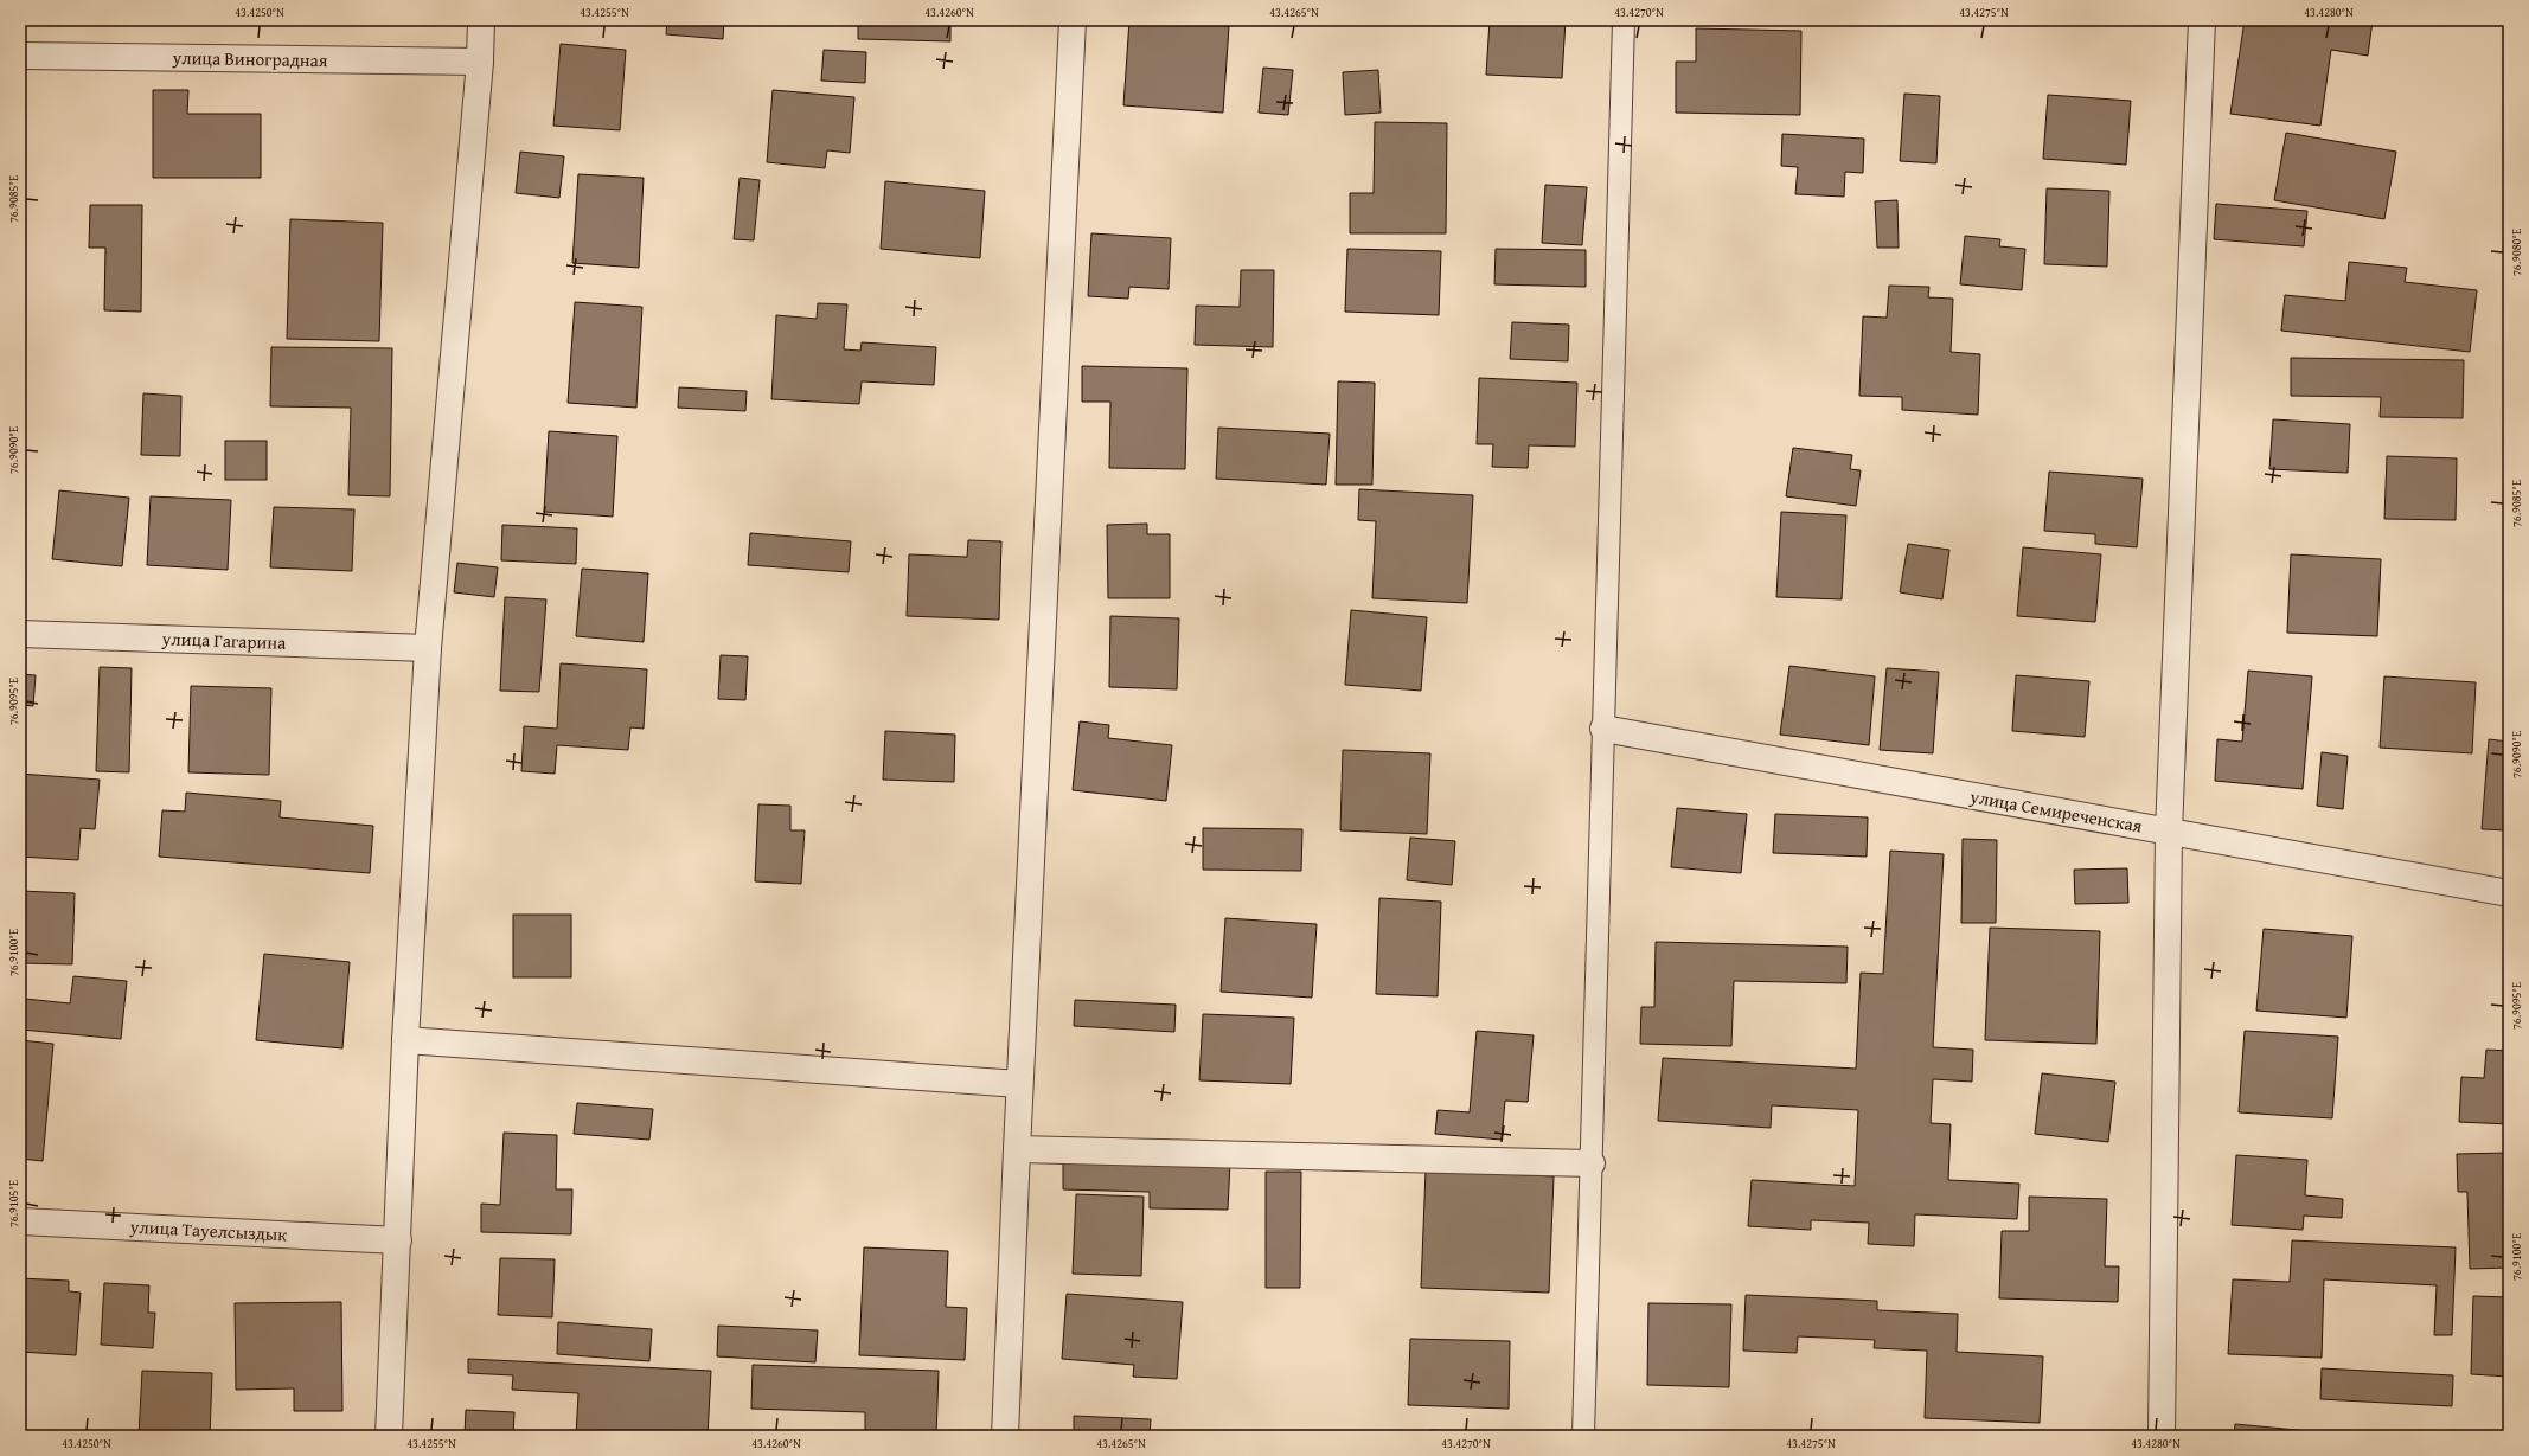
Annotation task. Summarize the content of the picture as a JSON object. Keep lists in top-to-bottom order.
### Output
{
  "streets": {
    "street": [
      "улица Виноградная",
      "улица Гагарина",
      "улица Семиреченская",
      "улица Тауелсыздык"
    ]
  },
  "coordinates": [
    "43.4250°N",
    "43.4255°N",
    "43.4260°N",
    "43.4265°N",
    "43.4270°N",
    "43.4275°N",
    "43.4280°N",
    "76.9085°E",
    "76.9080°E",
    "76.9090°E",
    "76.9095°E",
    "76.9100°E",
    "76.9105°E"
  ]
}
